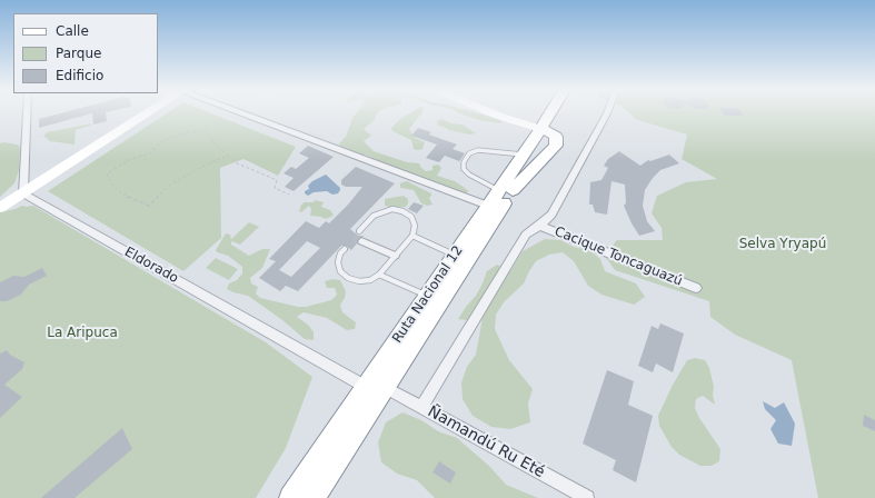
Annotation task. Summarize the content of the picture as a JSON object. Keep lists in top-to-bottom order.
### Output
{
  "streets": {
    "highway": ["Ruta Nacional 12"],
    "street": ["Cacique Toncaguazú", "Eldorado", "Ñamandú Ru Eté"]
  },
  "crossings": [
    ["Eldorado", "Ruta Nacional 12"],
    ["Ruta Nacional 12", "Ñamandú Ru Eté"]
  ],
  "parks": ["Selva Yryapú", "La Aripuca"],
  "legend": ["Calle", "Parque", "Edificio"]
}
